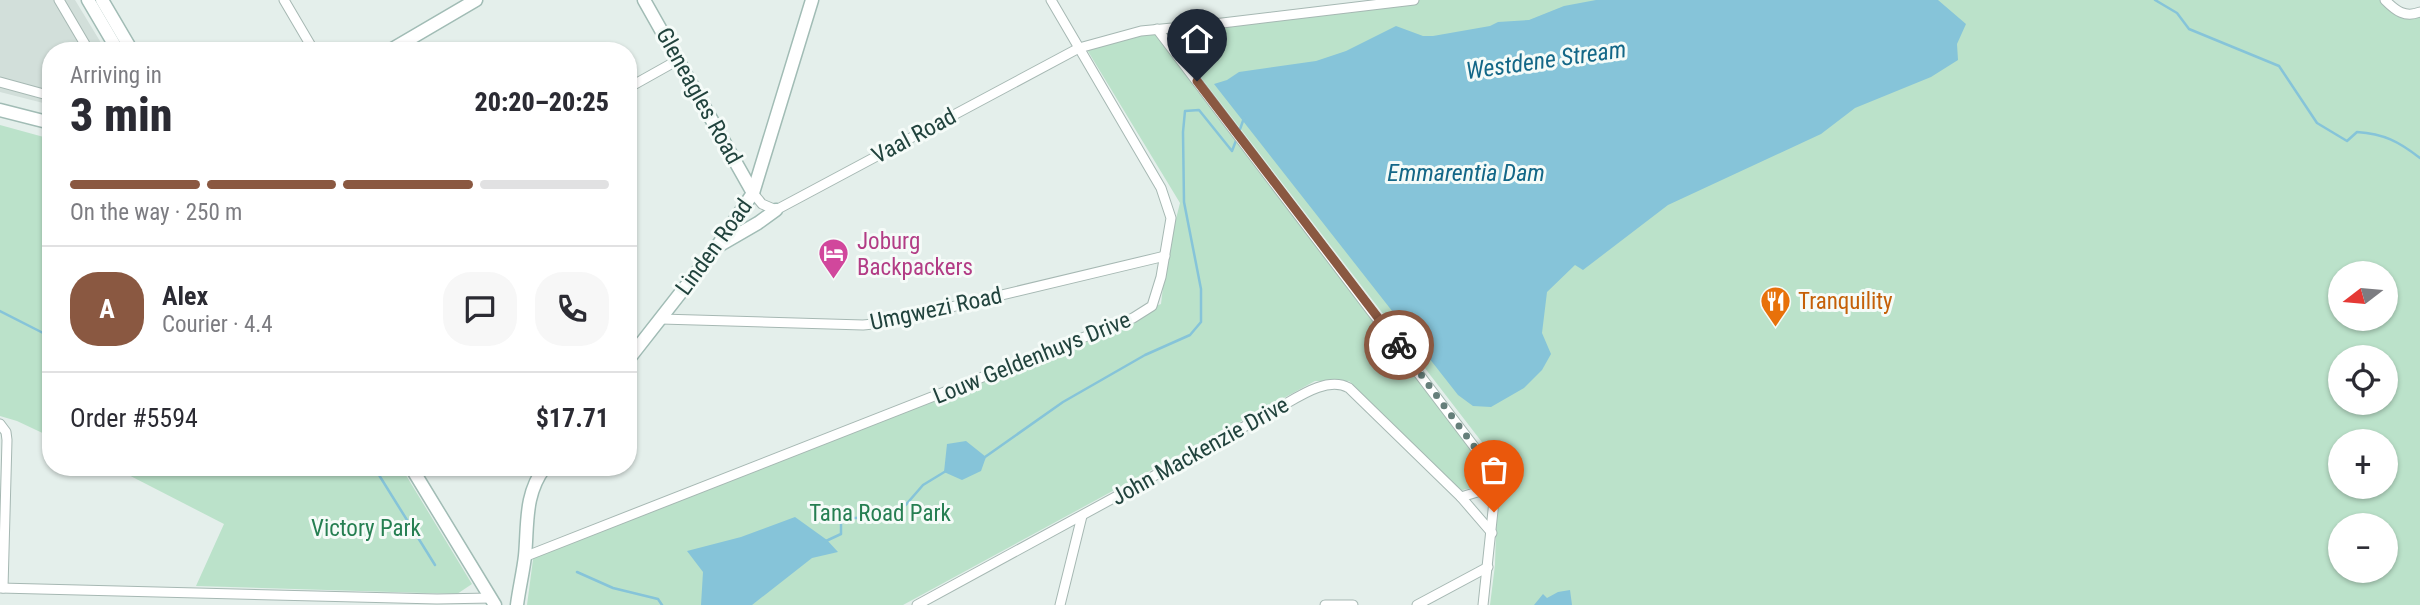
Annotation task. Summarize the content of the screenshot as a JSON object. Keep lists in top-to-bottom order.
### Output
{
  "streets": {
    "main road": ["Gleneagles Road", "Linden Road"],
    "street": [
      "Vaal Road",
      "Umgwezi Road",
      "Louw Geldenhuys Drive",
      "John Mackenzie Drive"
    ]
  },
  "crossings": [
    ["Gleneagles Road", "Linden Road"],
    ["Vaal Road", "Louw Geldenhuys Drive"],
    ["Linden Road", "Umgwezi Road"],
    ["Umgwezi Road", "Louw Geldenhuys Drive"]
  ],
  "water": ["Westdene Stream", "Emmarentia Dam"],
  "parks": ["Tana Road Park", "Victory Park"],
  "places": {
    "hotel": ["Joburg Backpackers"],
    "restaurant": ["Tranquility"]
  },
  "north": "left",
  "page": {
    "heading": ["3 min", "Arriving in", "20:20–20:25"],
    "panel": [
      "Alex",
      "Courier · 4.4",
      "Order #5594",
      "$17.71"
    ],
    "bar": "On the way · 250 m",
    "map_buttons": ["+", "−"],
    "round": "A"
  }
}
